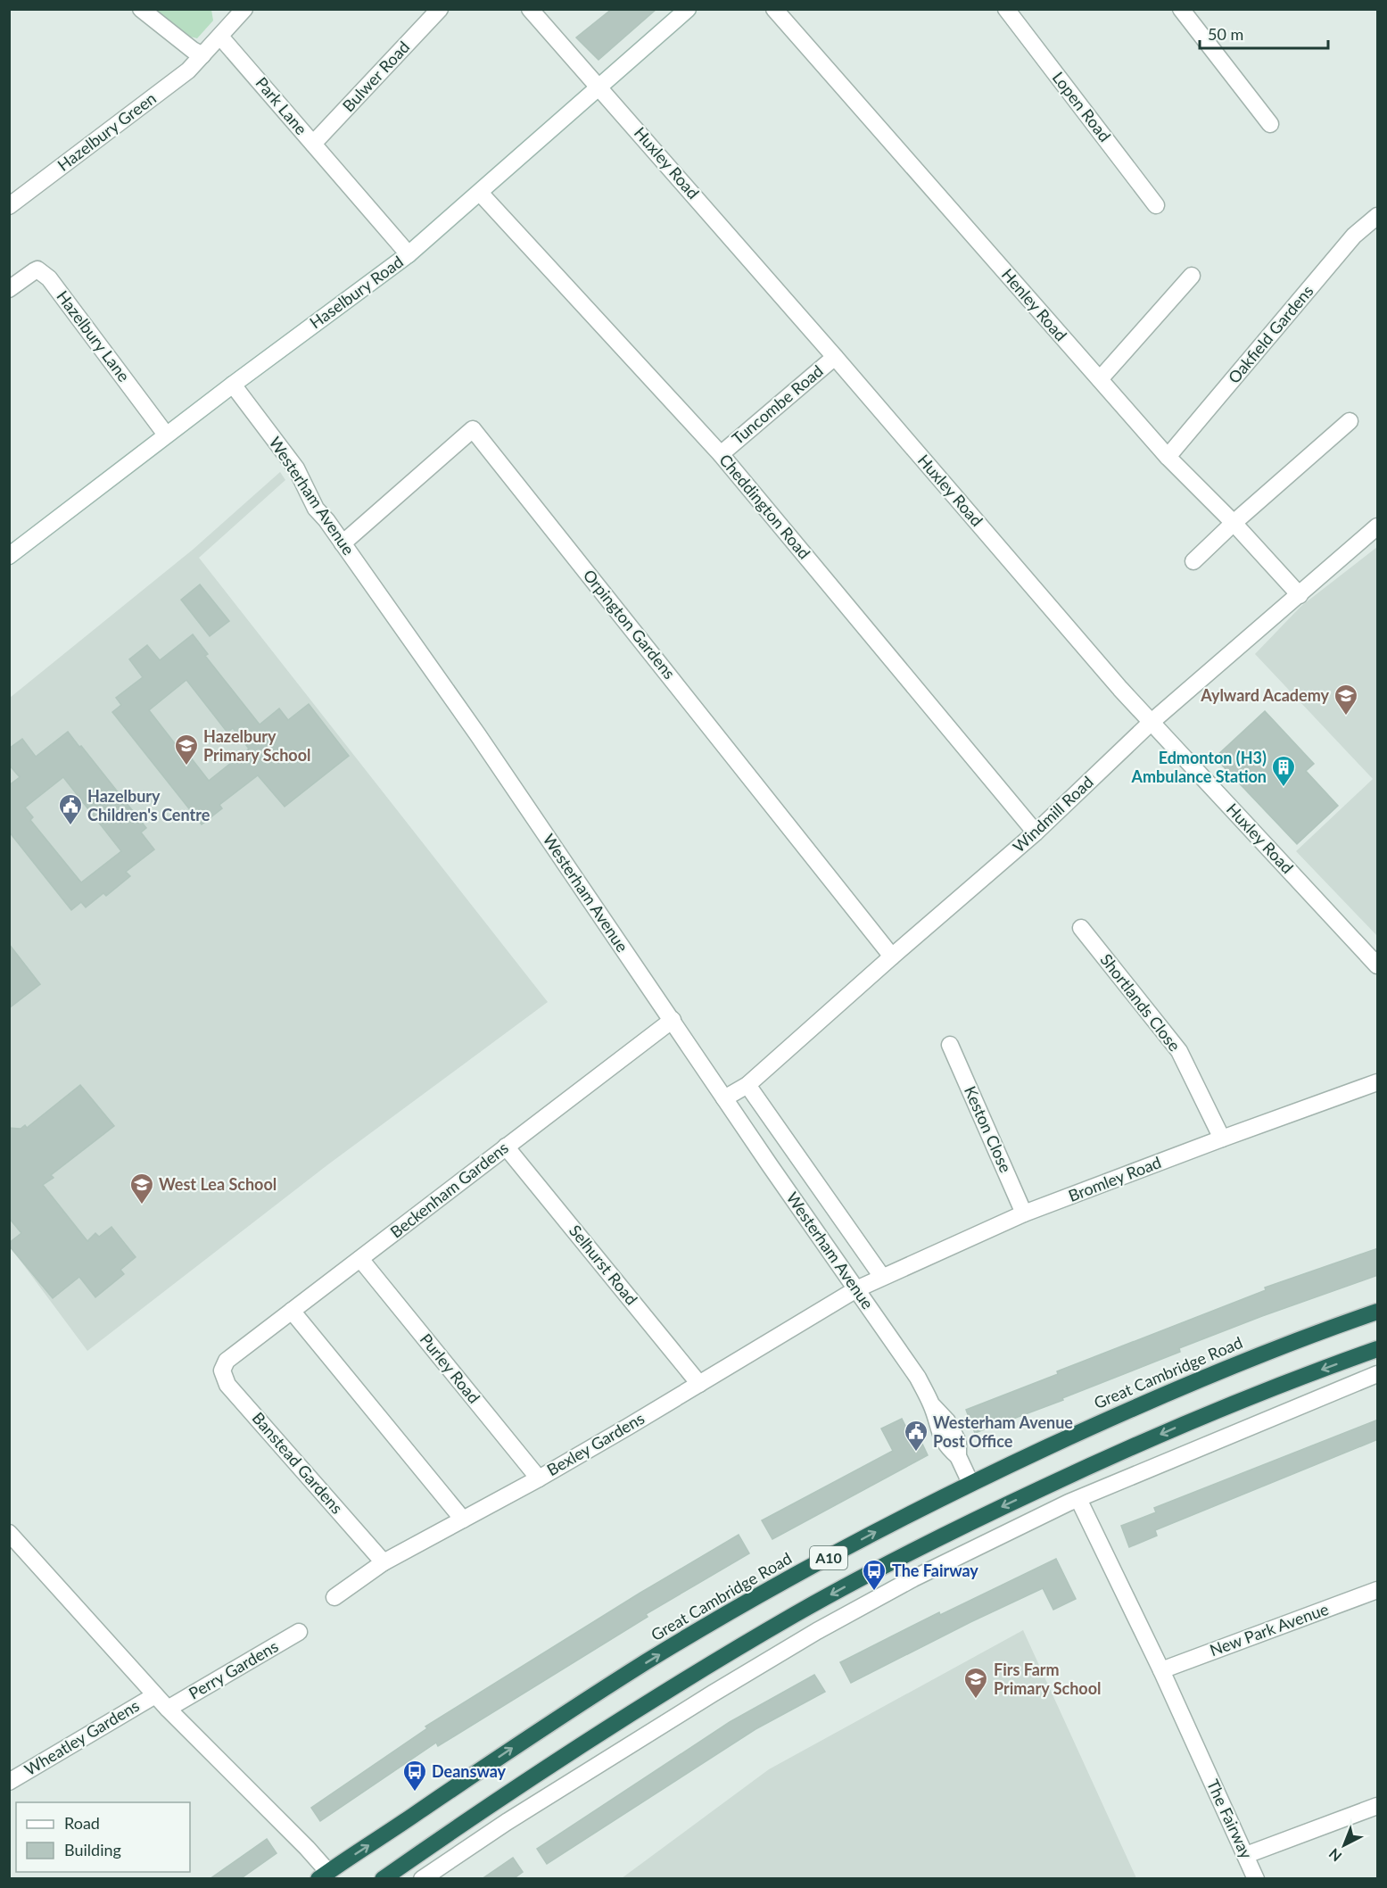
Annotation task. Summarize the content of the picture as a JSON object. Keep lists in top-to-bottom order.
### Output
{
  "streets": {
    "highway": ["Great Cambridge Road", "A10"],
    "street": [
      "Bulwer Road",
      "Park Lane",
      "Lopen Road",
      "Hazelbury Green",
      "Huxley Road",
      "Haselbury Road",
      "Henley Road",
      "Oakfield Gardens",
      "Hazelbury Lane",
      "Tuncombe Road",
      "Westerham Avenue",
      "Cheddington Road",
      "Orpington Gardens",
      "Windmill Road",
      "Shortlands Close",
      "Keston Close",
      "Bromley Road",
      "Beckenham Gardens",
      "Selhurst Road",
      "Purley Road",
      "Bexley Gardens",
      "Banstead Gardens",
      "New Park Avenue",
      "Perry Gardens",
      "Wheatley Gardens",
      "The Fairway"
    ]
  },
  "crossings": [
    ["Bulwer Road", "Park Lane"],
    ["Park Lane", "Haselbury Road"],
    ["Huxley Road", "Haselbury Road"],
    ["Huxley Road", "Tuncombe Road"],
    ["Huxley Road", "Windmill Road"],
    ["Haselbury Road", "Hazelbury Lane"],
    ["Haselbury Road", "Westerham Avenue"],
    ["Haselbury Road", "Cheddington Road"],
    ["Henley Road", "Oakfield Gardens"],
    ["Henley Road", "Windmill Road"],
    ["Tuncombe Road", "Cheddington Road"],
    ["Westerham Avenue", "Orpington Gardens"],
    ["Westerham Avenue", "Windmill Road"],
    ["Westerham Avenue", "Bromley Road"],
    ["Westerham Avenue", "Beckenham Gardens"],
    ["Westerham Avenue", "Great Cambridge Road"],
    ["Westerham Avenue", "Bexley Gardens"],
    ["Cheddington Road", "Windmill Road"],
    ["Orpington Gardens", "Windmill Road"],
    ["Shortlands Close", "Bromley Road"],
    ["Keston Close", "Bromley Road"],
    ["Bromley Road", "Bexley Gardens"],
    ["Beckenham Gardens", "Selhurst Road"],
    ["Beckenham Gardens", "Purley Road"],
    ["Beckenham Gardens", "Banstead Gardens"],
    ["Selhurst Road", "Bexley Gardens"],
    ["Purley Road", "Bexley Gardens"],
    ["Bexley Gardens", "Banstead Gardens"],
    ["New Park Avenue", "The Fairway"]
  ],
  "places": {
    "school or university": [
      "Aylward Academy",
      "Hazelbury Primary School",
      "West Lea School",
      "Firs Farm Primary School"
    ],
    "building": ["Edmonton (H3) Ambulance Station"],
    "public building": ["Hazelbury Children's Centre", "Westerham Avenue Post Office"],
    "bus stop": ["The Fairway", "Deansway"]
  },
  "legend": ["Road", "Building"],
  "scale_bar": "50 m",
  "north": "bottom left"
}
